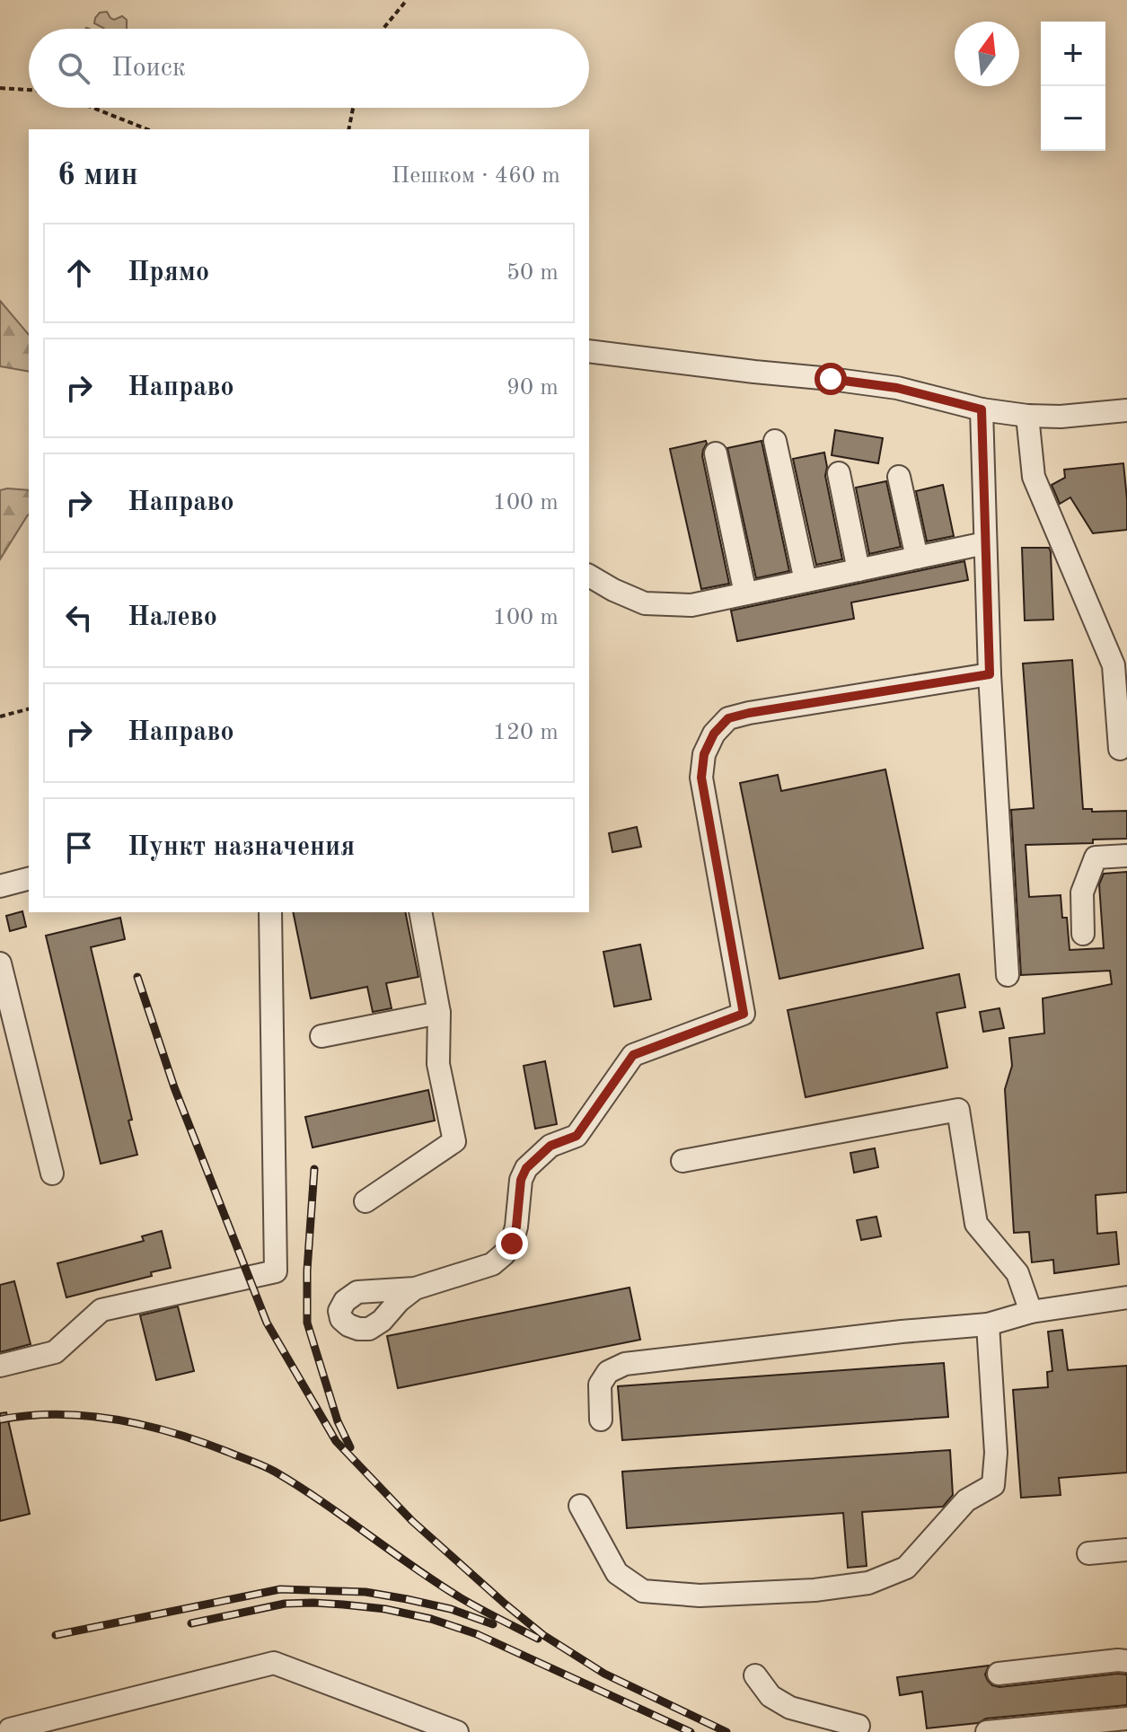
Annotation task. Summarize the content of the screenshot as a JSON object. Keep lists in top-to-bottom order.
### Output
{
  "north": "top",
  "page": {
    "map_buttons": ["+", "−"],
    "search": "Поиск",
    "heading": ["6 мин", "Пешком · 460 m"],
    "list": [
      ["Прямо", "50 m"],
      ["Направо", "90 m"],
      ["Направо", "100 m"],
      ["Налево", "100 m"],
      ["Направо", "120 m"],
      "Пункт назначения"
    ]
  }
}
